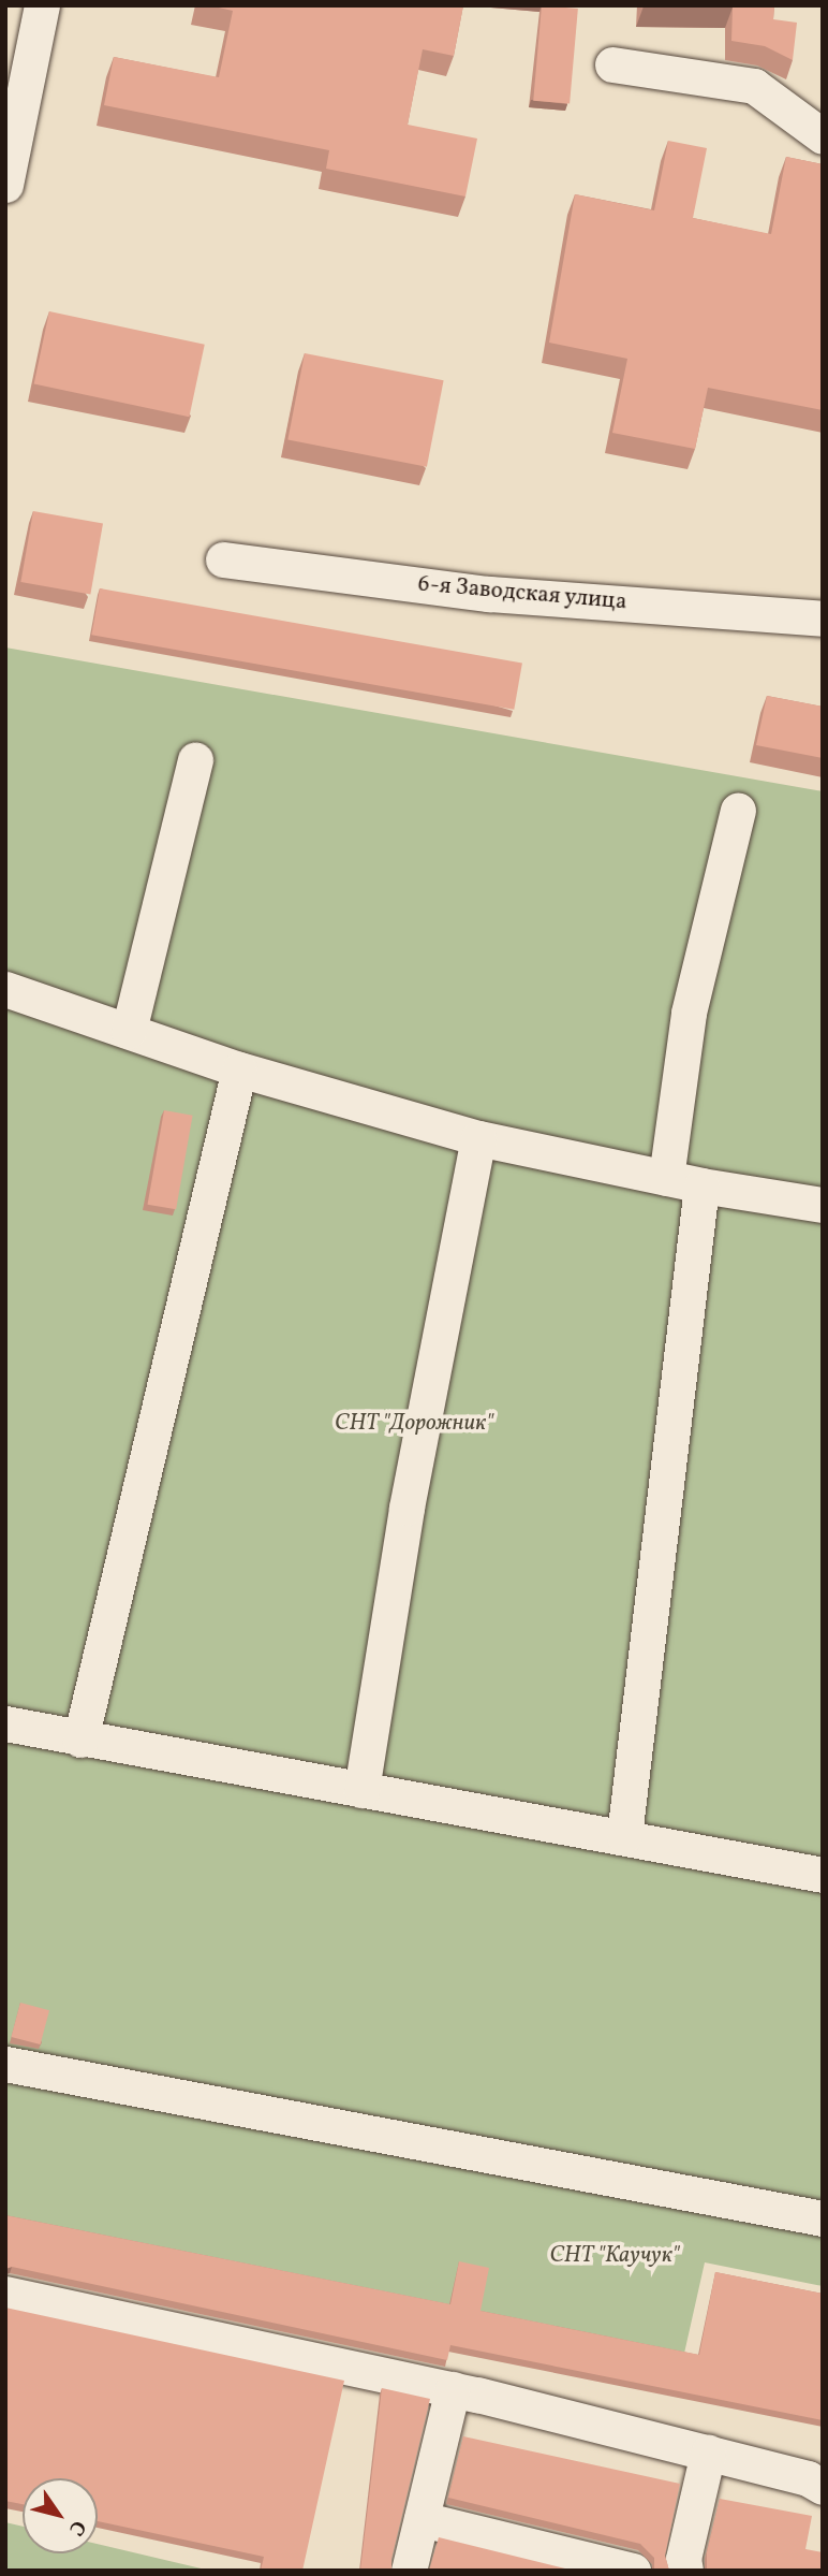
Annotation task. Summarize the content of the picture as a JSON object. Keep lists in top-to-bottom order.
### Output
{
  "streets": {
    "street": ["6-я Заводская улица"]
  },
  "parks": ["СНТ \"Дорожник\"", "СНТ \"Каучук\""],
  "north": "bottom right"
}
